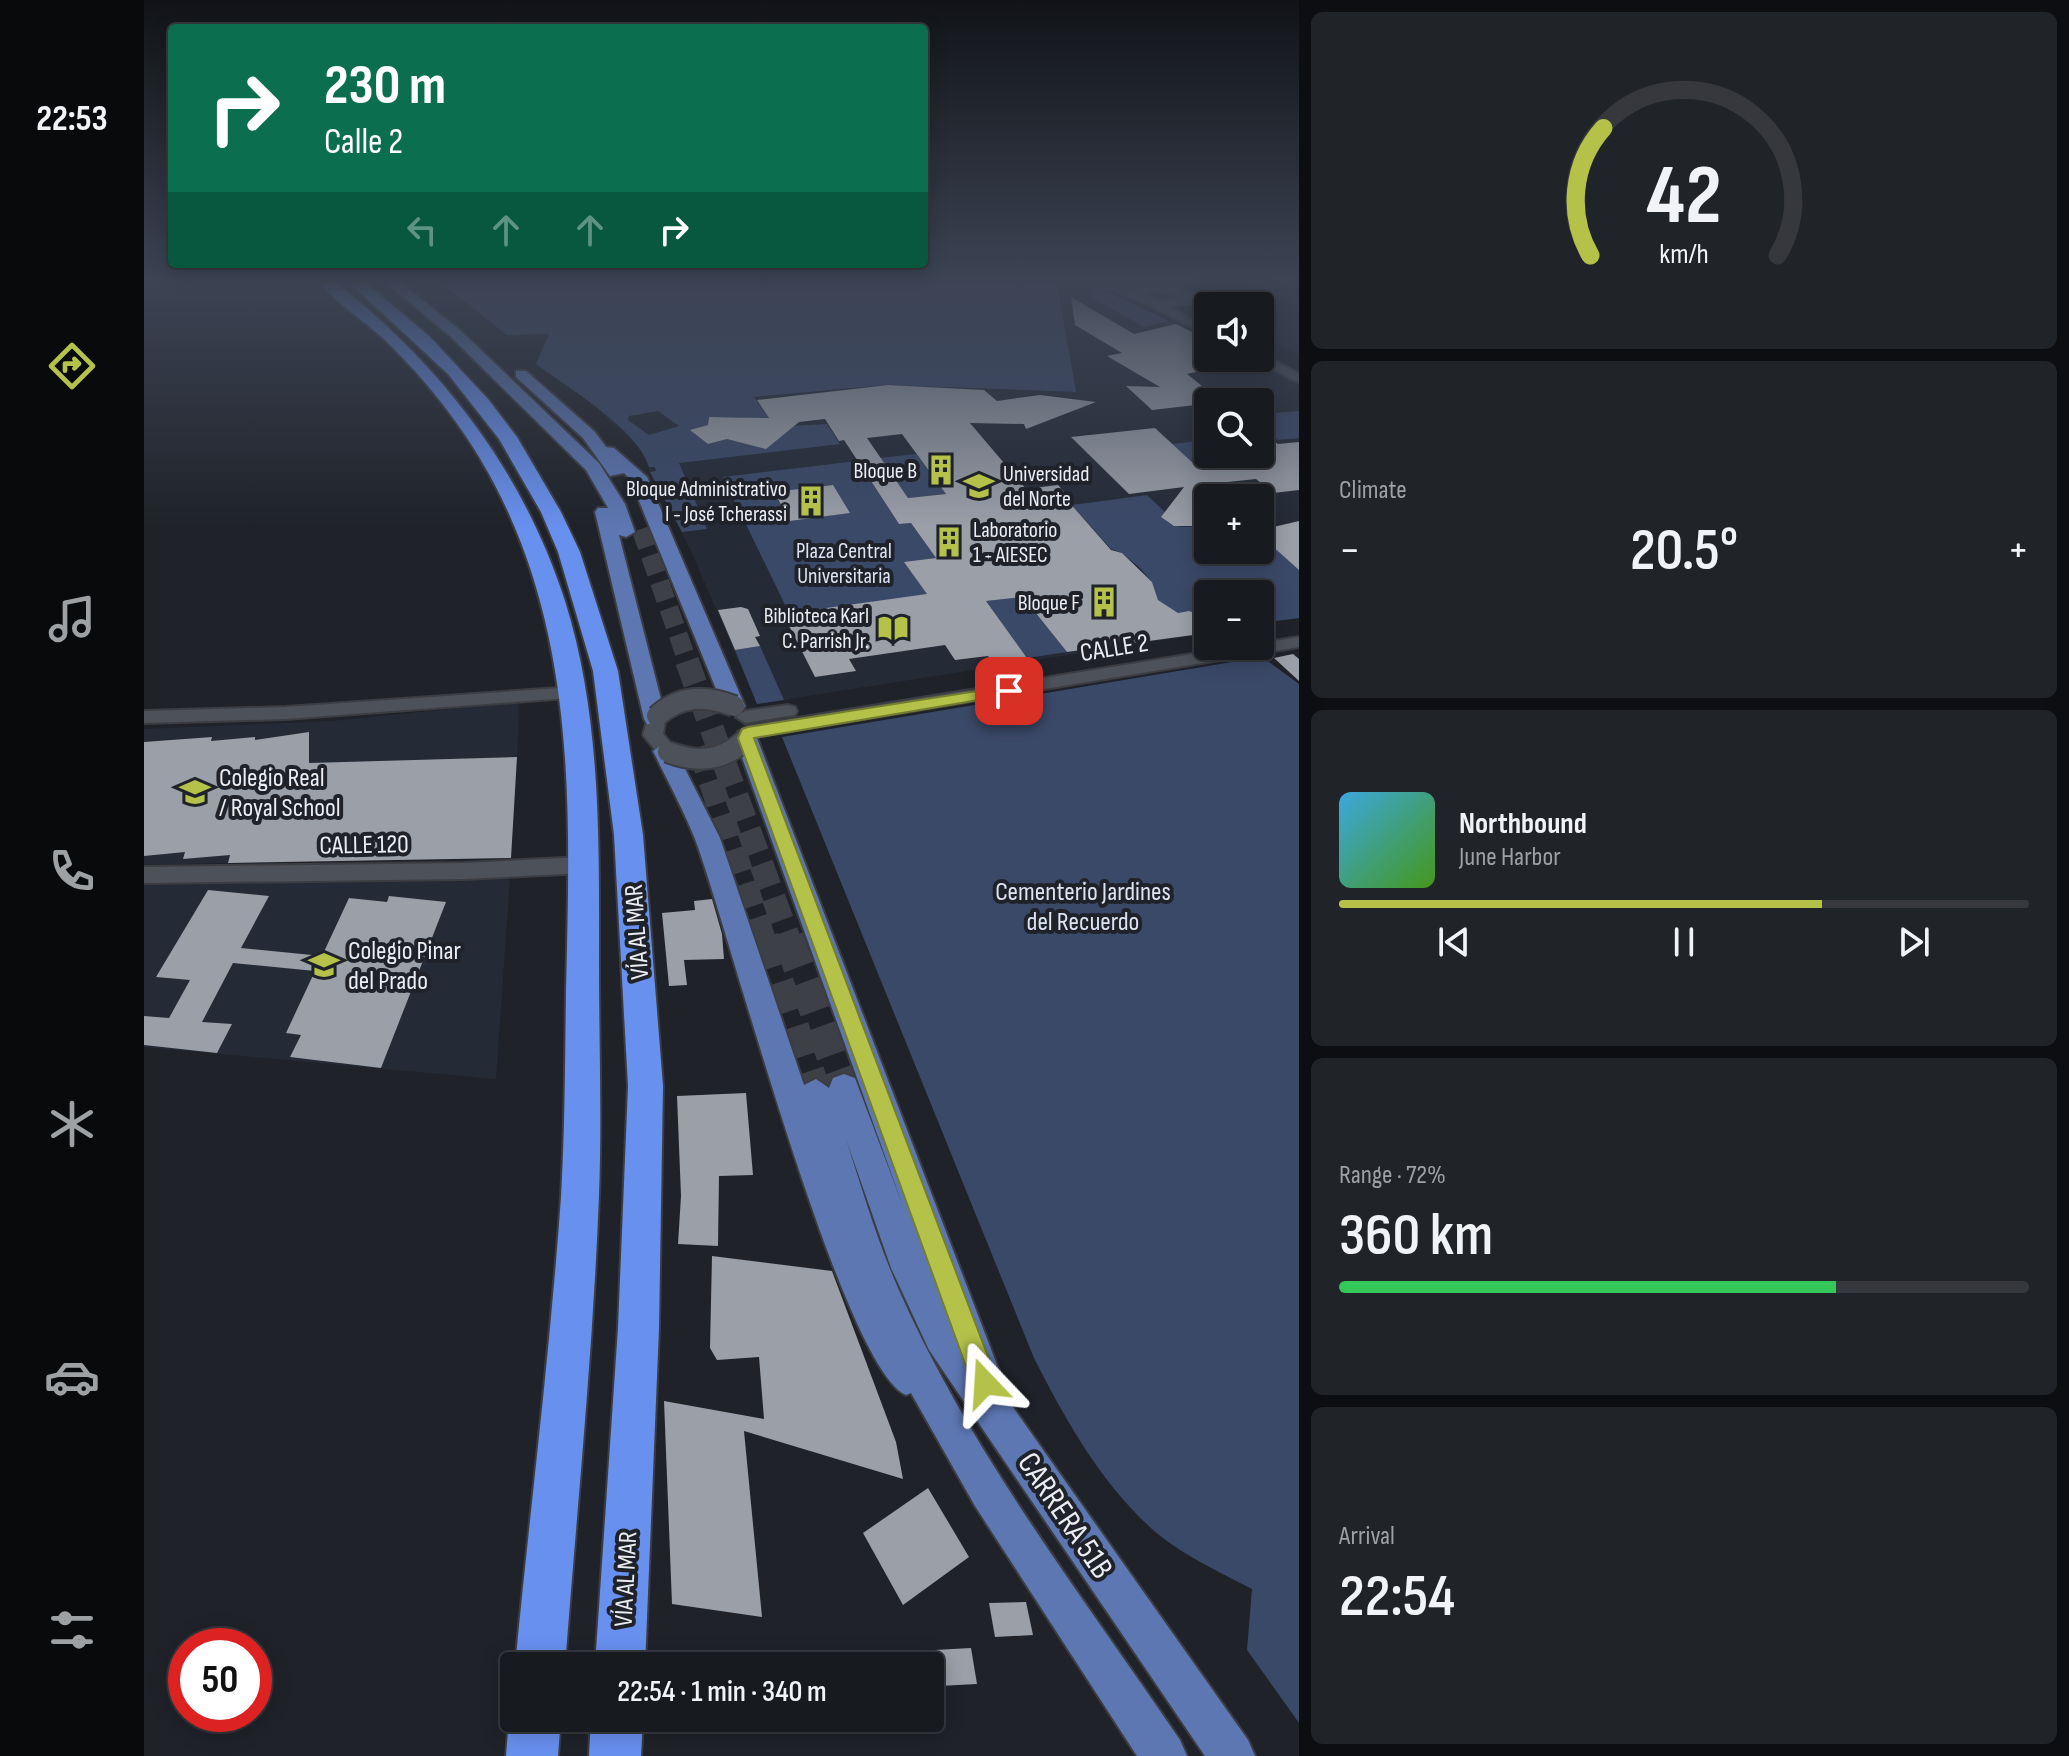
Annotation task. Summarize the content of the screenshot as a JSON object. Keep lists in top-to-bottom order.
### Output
{
  "streets": {
    "highway": ["VÍA AL MAR"],
    "main road": ["CARRERA 51B"],
    "street": ["CALLE 2", "CALLE 120"]
  },
  "crossings": [
    ["CALLE 120", "VÍA AL MAR"]
  ],
  "parks": ["Plaza Central Universitaria", "Cementerio Jardines del Recuerdo"],
  "places": {
    "building": [
      "Bloque B",
      "Bloque Administrativo I - José Tcherassi",
      "Laboratorio 1 - AIESEC",
      "Bloque F"
    ],
    "school or university": ["Universidad del Norte", "Colegio Real / Royal School", "Colegio Pinar del Prado"],
    "library": ["Biblioteca Karl C. Parrish Jr."]
  },
  "page": {
    "tabs": "22:53",
    "turn": ["230 m", "Calle 2"],
    "map_buttons": ["+", "−"],
    "tile": [
      "Climate",
      ["Range · 72%", "360 km"],
      ["Arrival", "22:54"]
    ],
    "heat": ["−", "20.5°", "+"],
    "song": ["Northbound", "June Harbor"],
    "limit": "50",
    "trip": "22:54 · 1 min · 340 m",
    "gauge": ["42", "km/h"]
  }
}
